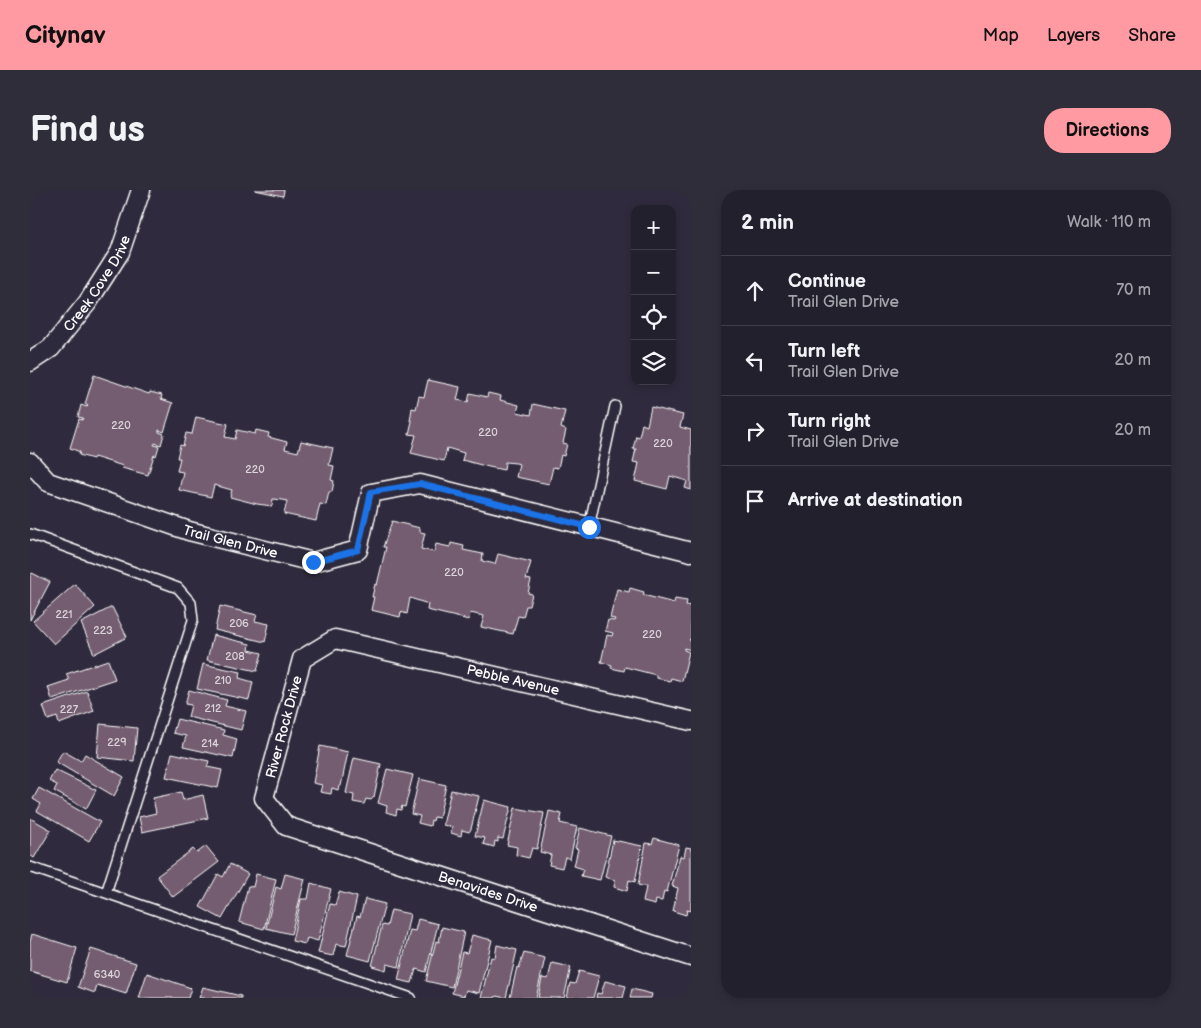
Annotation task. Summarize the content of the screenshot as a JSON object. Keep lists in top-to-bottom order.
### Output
{
  "streets": {
    "street": [
      "Creek Cove Drive",
      "Trail Glen Drive",
      "Pebble Avenue",
      "River Rock Drive",
      "Benavides Drive"
    ]
  },
  "crossings": [
    ["Pebble Avenue", "River Rock Drive"],
    ["River Rock Drive", "Benavides Drive"]
  ],
  "house_numbers": [
    "220",
    "220",
    "220",
    "220",
    "220",
    "221",
    "206",
    "223",
    "220",
    "208",
    "210",
    "212",
    "227",
    "229",
    "214",
    "6340"
  ],
  "page": {
    "header": "Citynav",
    "nav": ["Map", "Layers", "Share"],
    "buttons": "Directions",
    "title": "Find us",
    "heading": ["2 min", "Walk · 110 m"],
    "map_buttons": ["+", "−"],
    "list": [
      ["Continue", "Trail Glen Drive", "70 m"],
      ["Turn left", "Trail Glen Drive", "20 m"],
      ["Turn right", "Trail Glen Drive", "20 m"],
      "Arrive at destination"
    ]
  }
}
